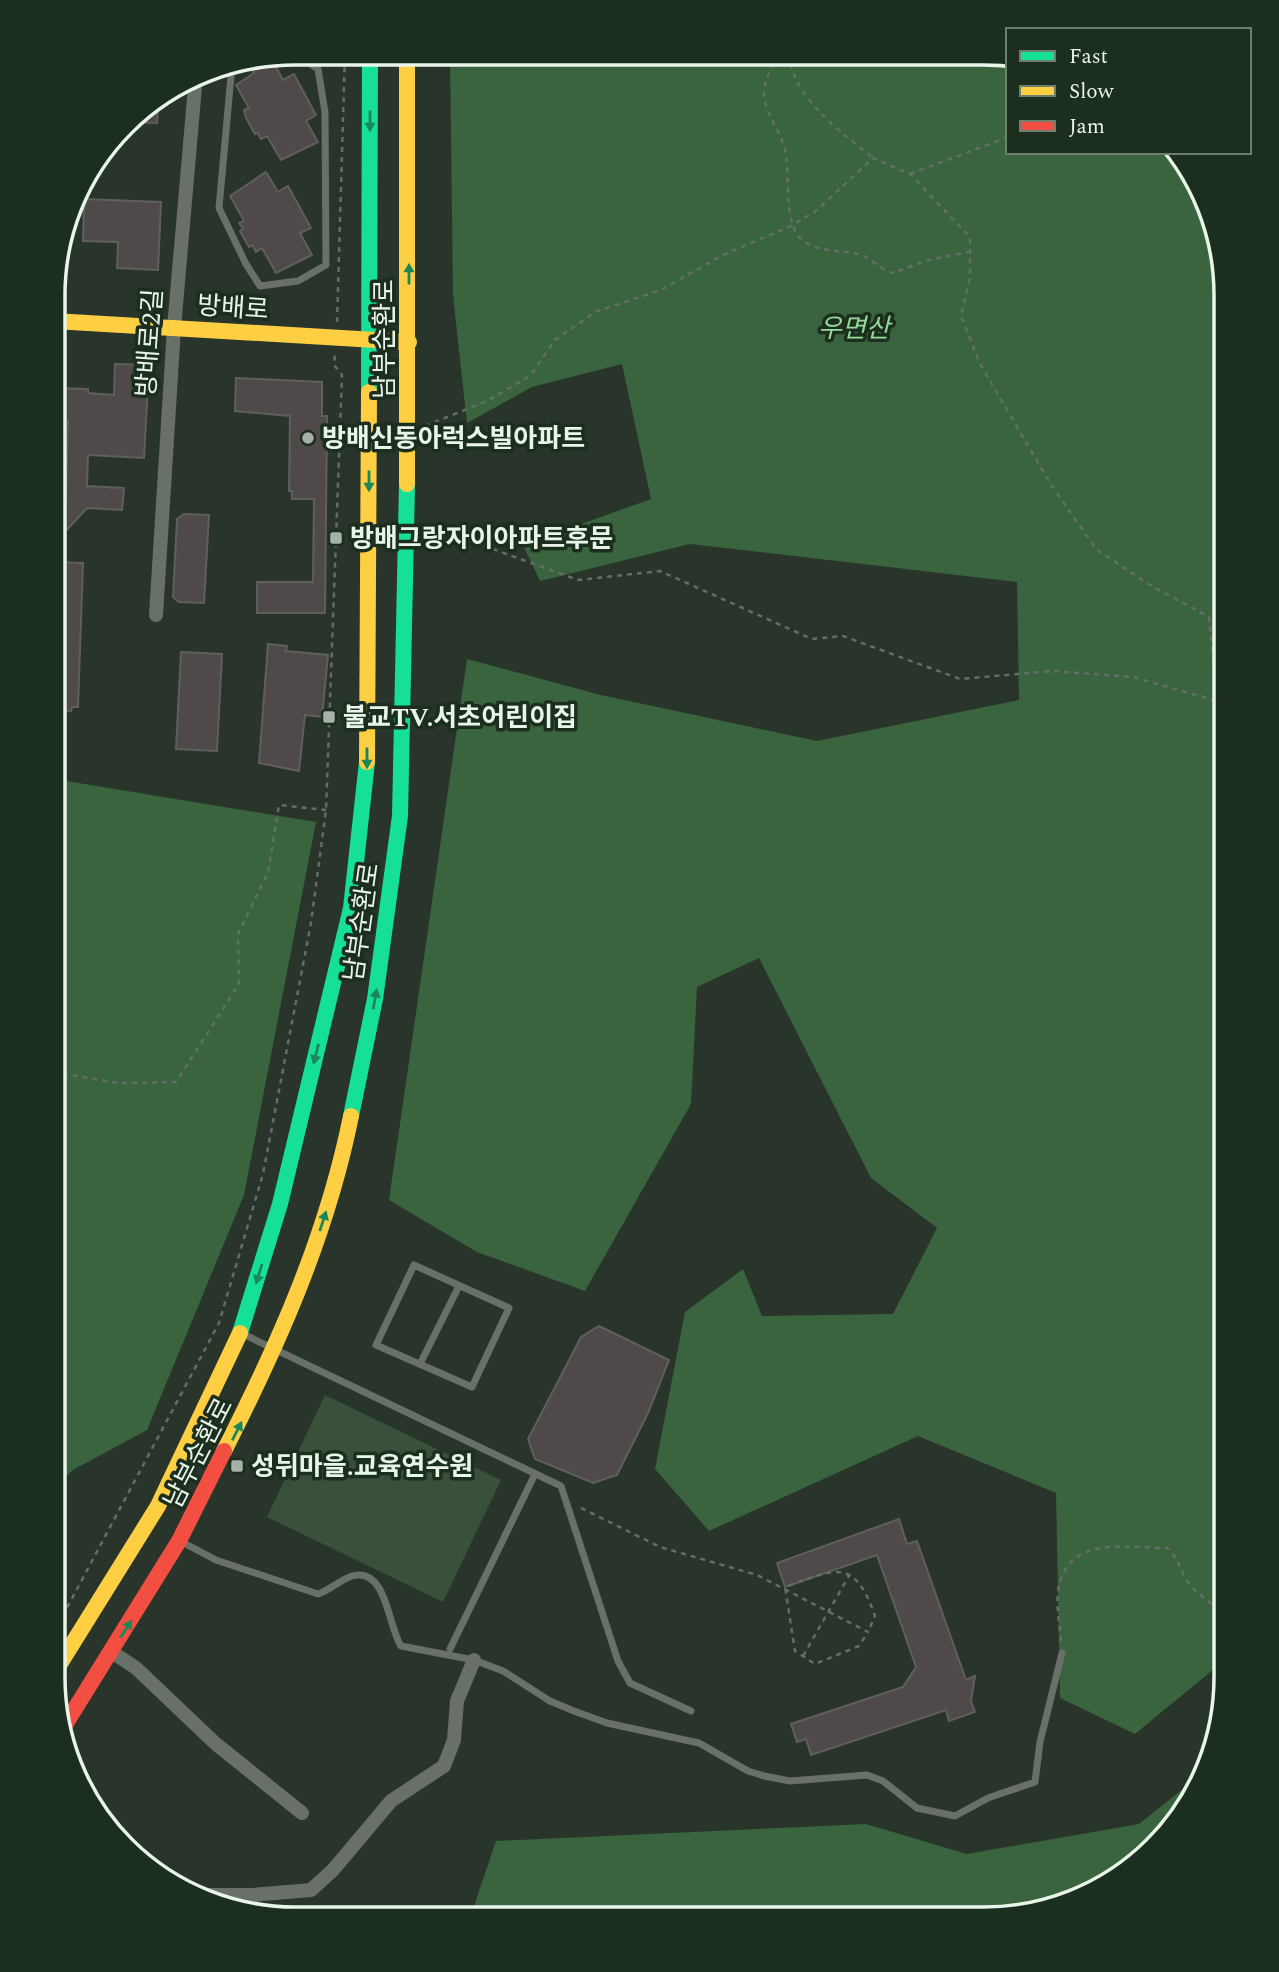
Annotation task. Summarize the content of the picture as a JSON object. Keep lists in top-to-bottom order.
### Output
{
  "streets": {
    "main road": ["방배로", "남부순환로"],
    "street": ["방배로2길"]
  },
  "crossings": [
    ["방배로", "남부순환로"],
    ["방배로", "방배로2길"]
  ],
  "parks": ["우면산"],
  "places": {
    "other": ["방배신동아럭스빌아파트"],
    "transit": ["방배그랑자이아파트후문", "불교TV.서초어린이집", "성뒤마을.교육연수원"]
  },
  "legend": ["Fast", "Slow", "Jam"]
}
